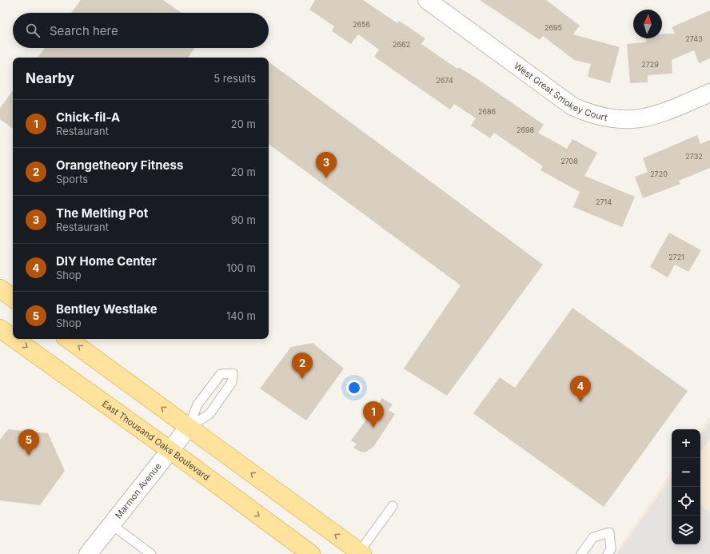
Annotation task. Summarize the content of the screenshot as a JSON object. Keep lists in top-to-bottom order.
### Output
{
  "streets": {
    "main road": ["East Thousand Oaks Boulevard"],
    "street": ["West Great Smokey Court", "Marmon Avenue"]
  },
  "crossings": [
    ["East Thousand Oaks Boulevard", "Marmon Avenue"]
  ],
  "house_numbers": [
    "2656",
    "2695",
    "2743",
    "2662",
    "2729",
    "2674",
    "2686",
    "2698",
    "2732",
    "2708",
    "2720",
    "2714",
    "2721"
  ],
  "north": "top",
  "page": {
    "search": "Search here",
    "heading": ["Nearby", "5 results"],
    "list": [
      {
        "mark": "1",
        "name": "Chick-fil-A",
        "note": "Restaurant",
        "value": "20 m"
      },
      {
        "mark": "2",
        "name": "Orangetheory Fitness",
        "note": "Sports",
        "value": "20 m"
      },
      {
        "mark": "3",
        "name": "The Melting Pot",
        "note": "Restaurant",
        "value": "90 m"
      },
      {
        "mark": "4",
        "name": "DIY Home Center",
        "note": "Shop",
        "value": "100 m"
      },
      {
        "mark": "5",
        "name": "Bentley Westlake",
        "note": "Shop",
        "value": "140 m"
      }
    ],
    "pins": [
      "3",
      "2",
      "4",
      "1",
      "5"
    ],
    "map_buttons": ["+", "−"]
  }
}
